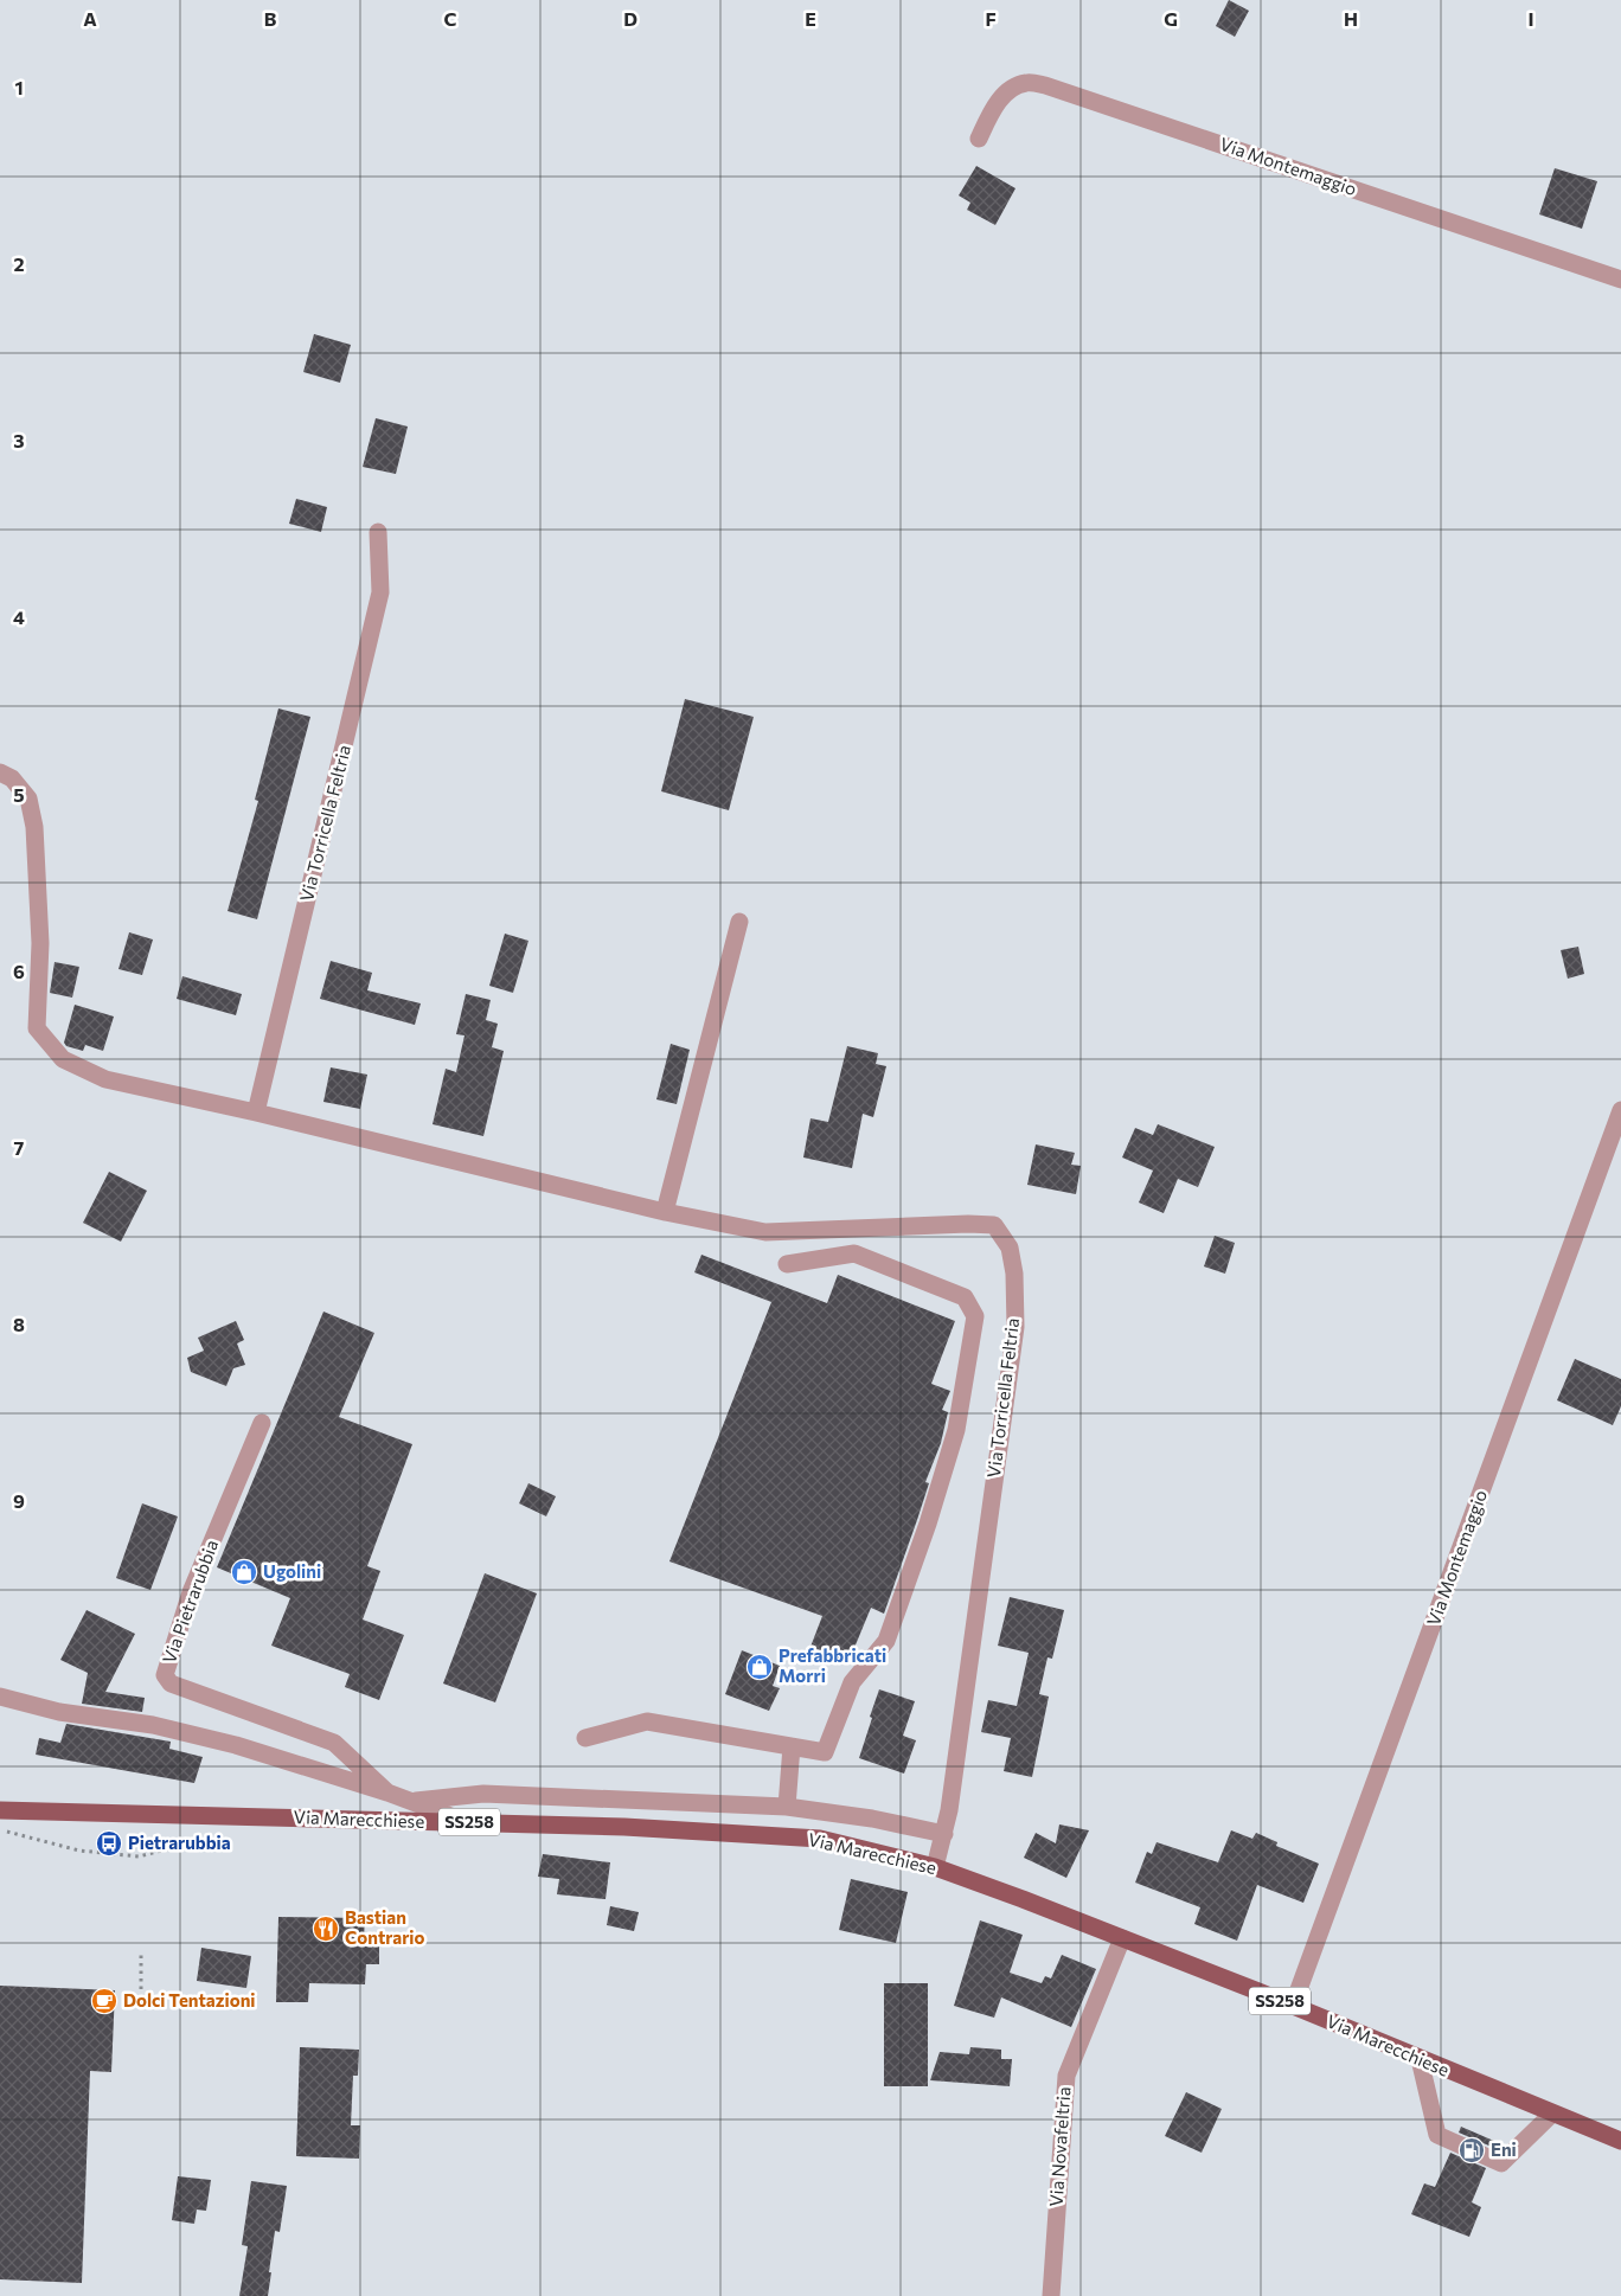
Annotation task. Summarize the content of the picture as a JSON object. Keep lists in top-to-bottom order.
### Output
{
  "streets": {
    "main road": ["Via Marecchiese", "SS258"],
    "street": [
      "Via Montemaggio",
      "Via Torricella Feltria",
      "Via Pietrarubbia",
      "Via Novafeltria"
    ]
  },
  "crossings": [
    ["Via Montemaggio", "Via Marecchiese"],
    ["Via Torricella Feltria", "Via Marecchiese"],
    ["Via Pietrarubbia", "Via Marecchiese"],
    ["Via Marecchiese", "Via Novafeltria"]
  ],
  "places": {
    "shop": ["Ugolini", "Prefabbricati Morri"],
    "bus stop": ["Pietrarubbia"],
    "restaurant": ["Bastian Contrario"],
    "cafe": ["Dolci Tentazioni"],
    "fuel station": ["Eni"]
  },
  "grid": {
    "columns": [
      "A",
      "B",
      "C",
      "D",
      "E",
      "F",
      "G",
      "H",
      "I"
    ],
    "rows": [
      "1",
      "2",
      "3",
      "4",
      "5",
      "6",
      "7",
      "8",
      "9"
    ]
  }
}
